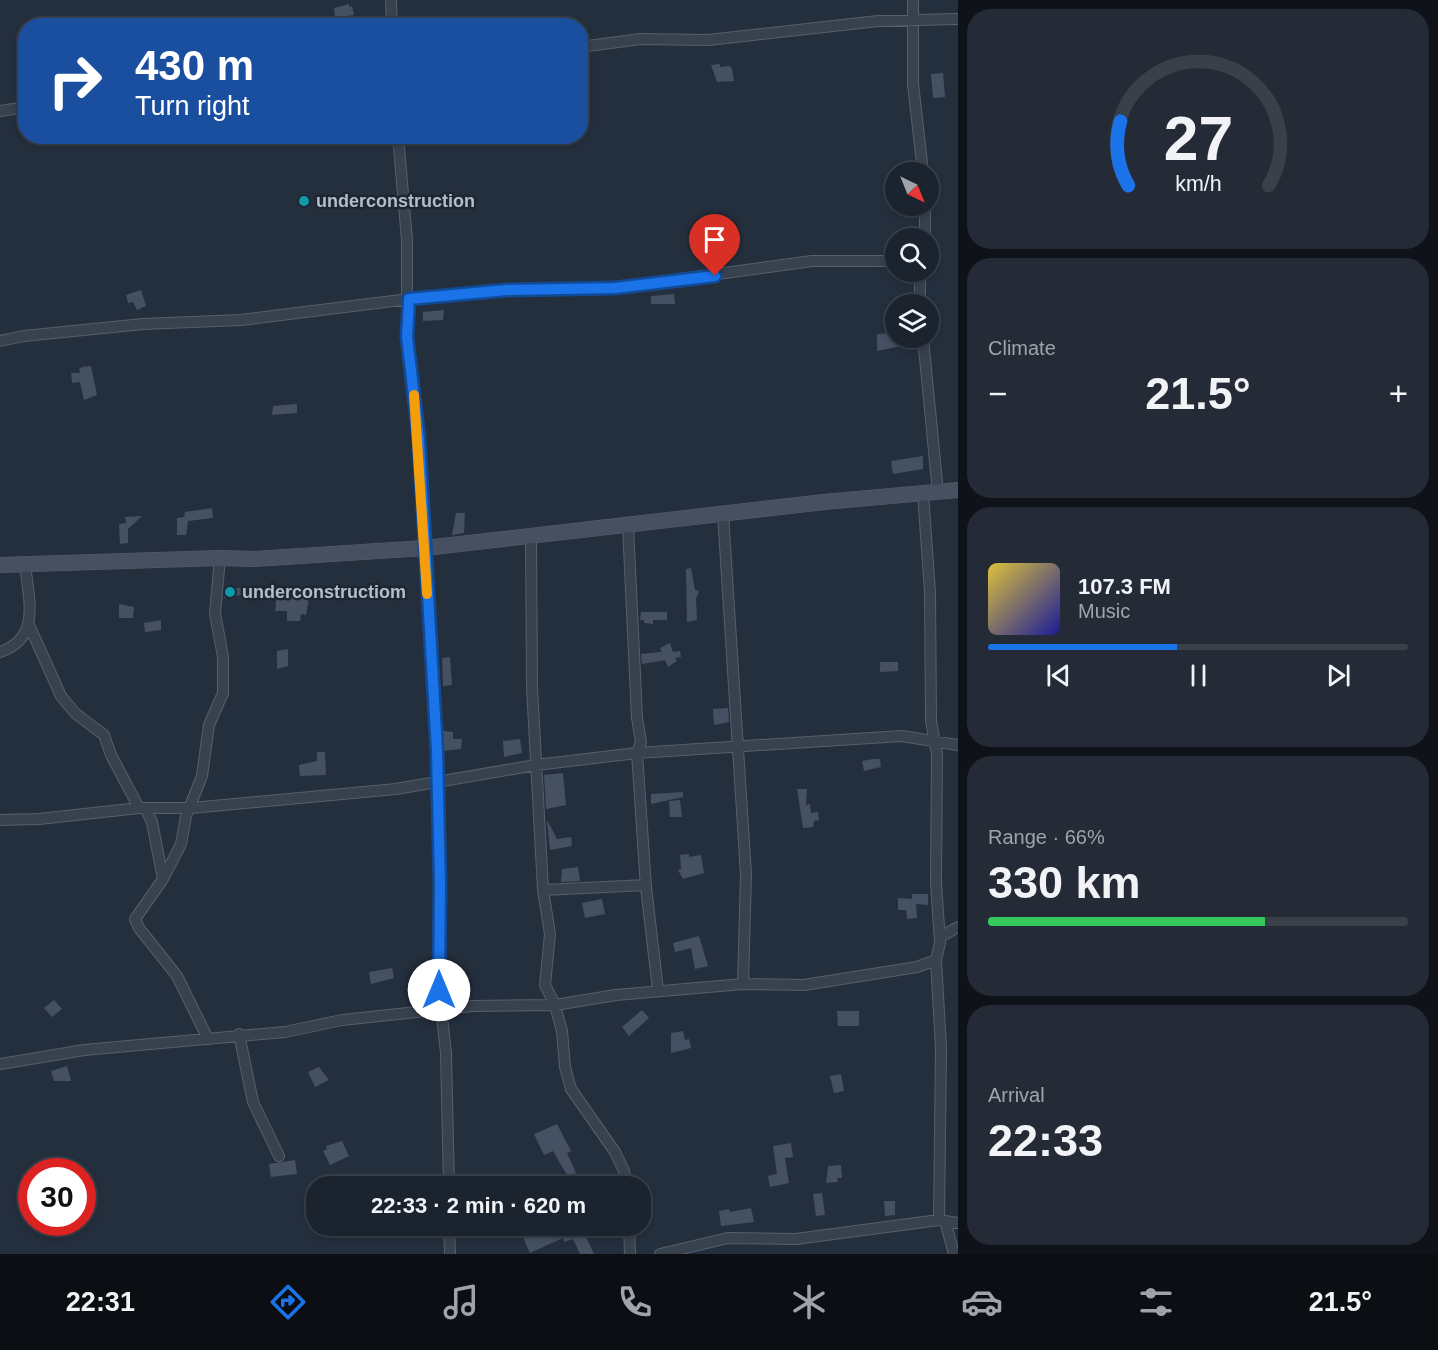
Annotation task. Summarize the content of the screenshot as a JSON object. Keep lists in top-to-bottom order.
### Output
{
  "places": ["underconstruction", "underconstructiom"],
  "north": "bottom right",
  "page": {
    "turn": ["430 m", "Turn right"],
    "tile": [
      "Climate",
      ["Range · 66%", "330 km"],
      ["Arrival", "22:33"]
    ],
    "heat": ["−", "21.5°", "+"],
    "song": ["107.3 FM", "Music"],
    "limit": "30",
    "trip": "22:33 · 2 min · 620 m",
    "tabs": ["22:31", "21.5°"],
    "gauge": ["27", "km/h"]
  }
}
